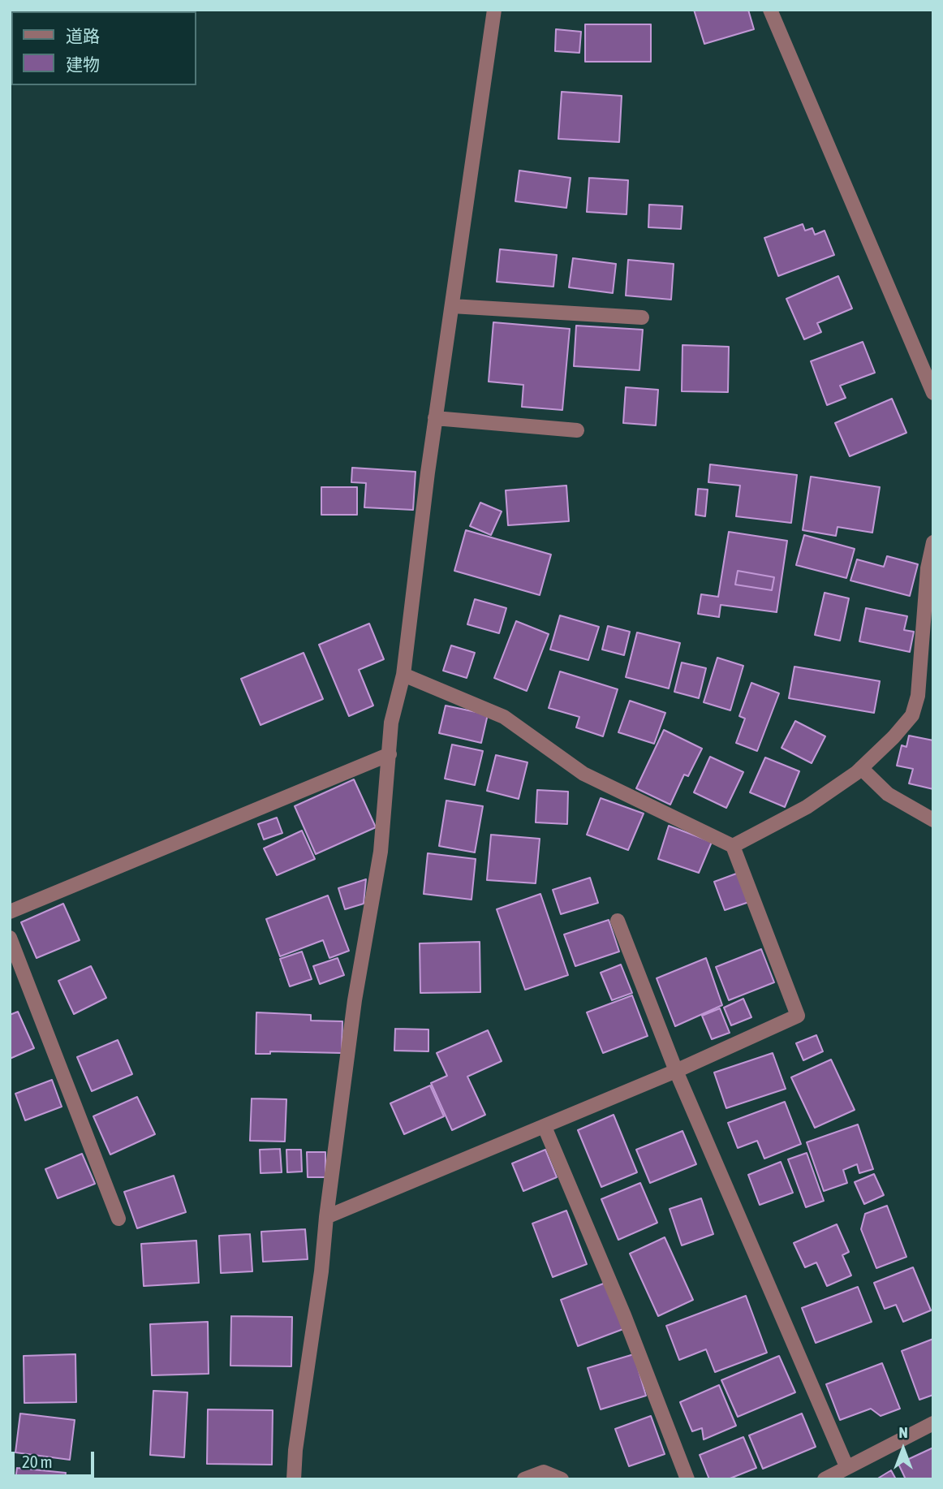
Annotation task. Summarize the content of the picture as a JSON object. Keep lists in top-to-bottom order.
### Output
{
  "legend": ["道路", "建物"],
  "scale_bar": "20 m",
  "north": "top"
}
